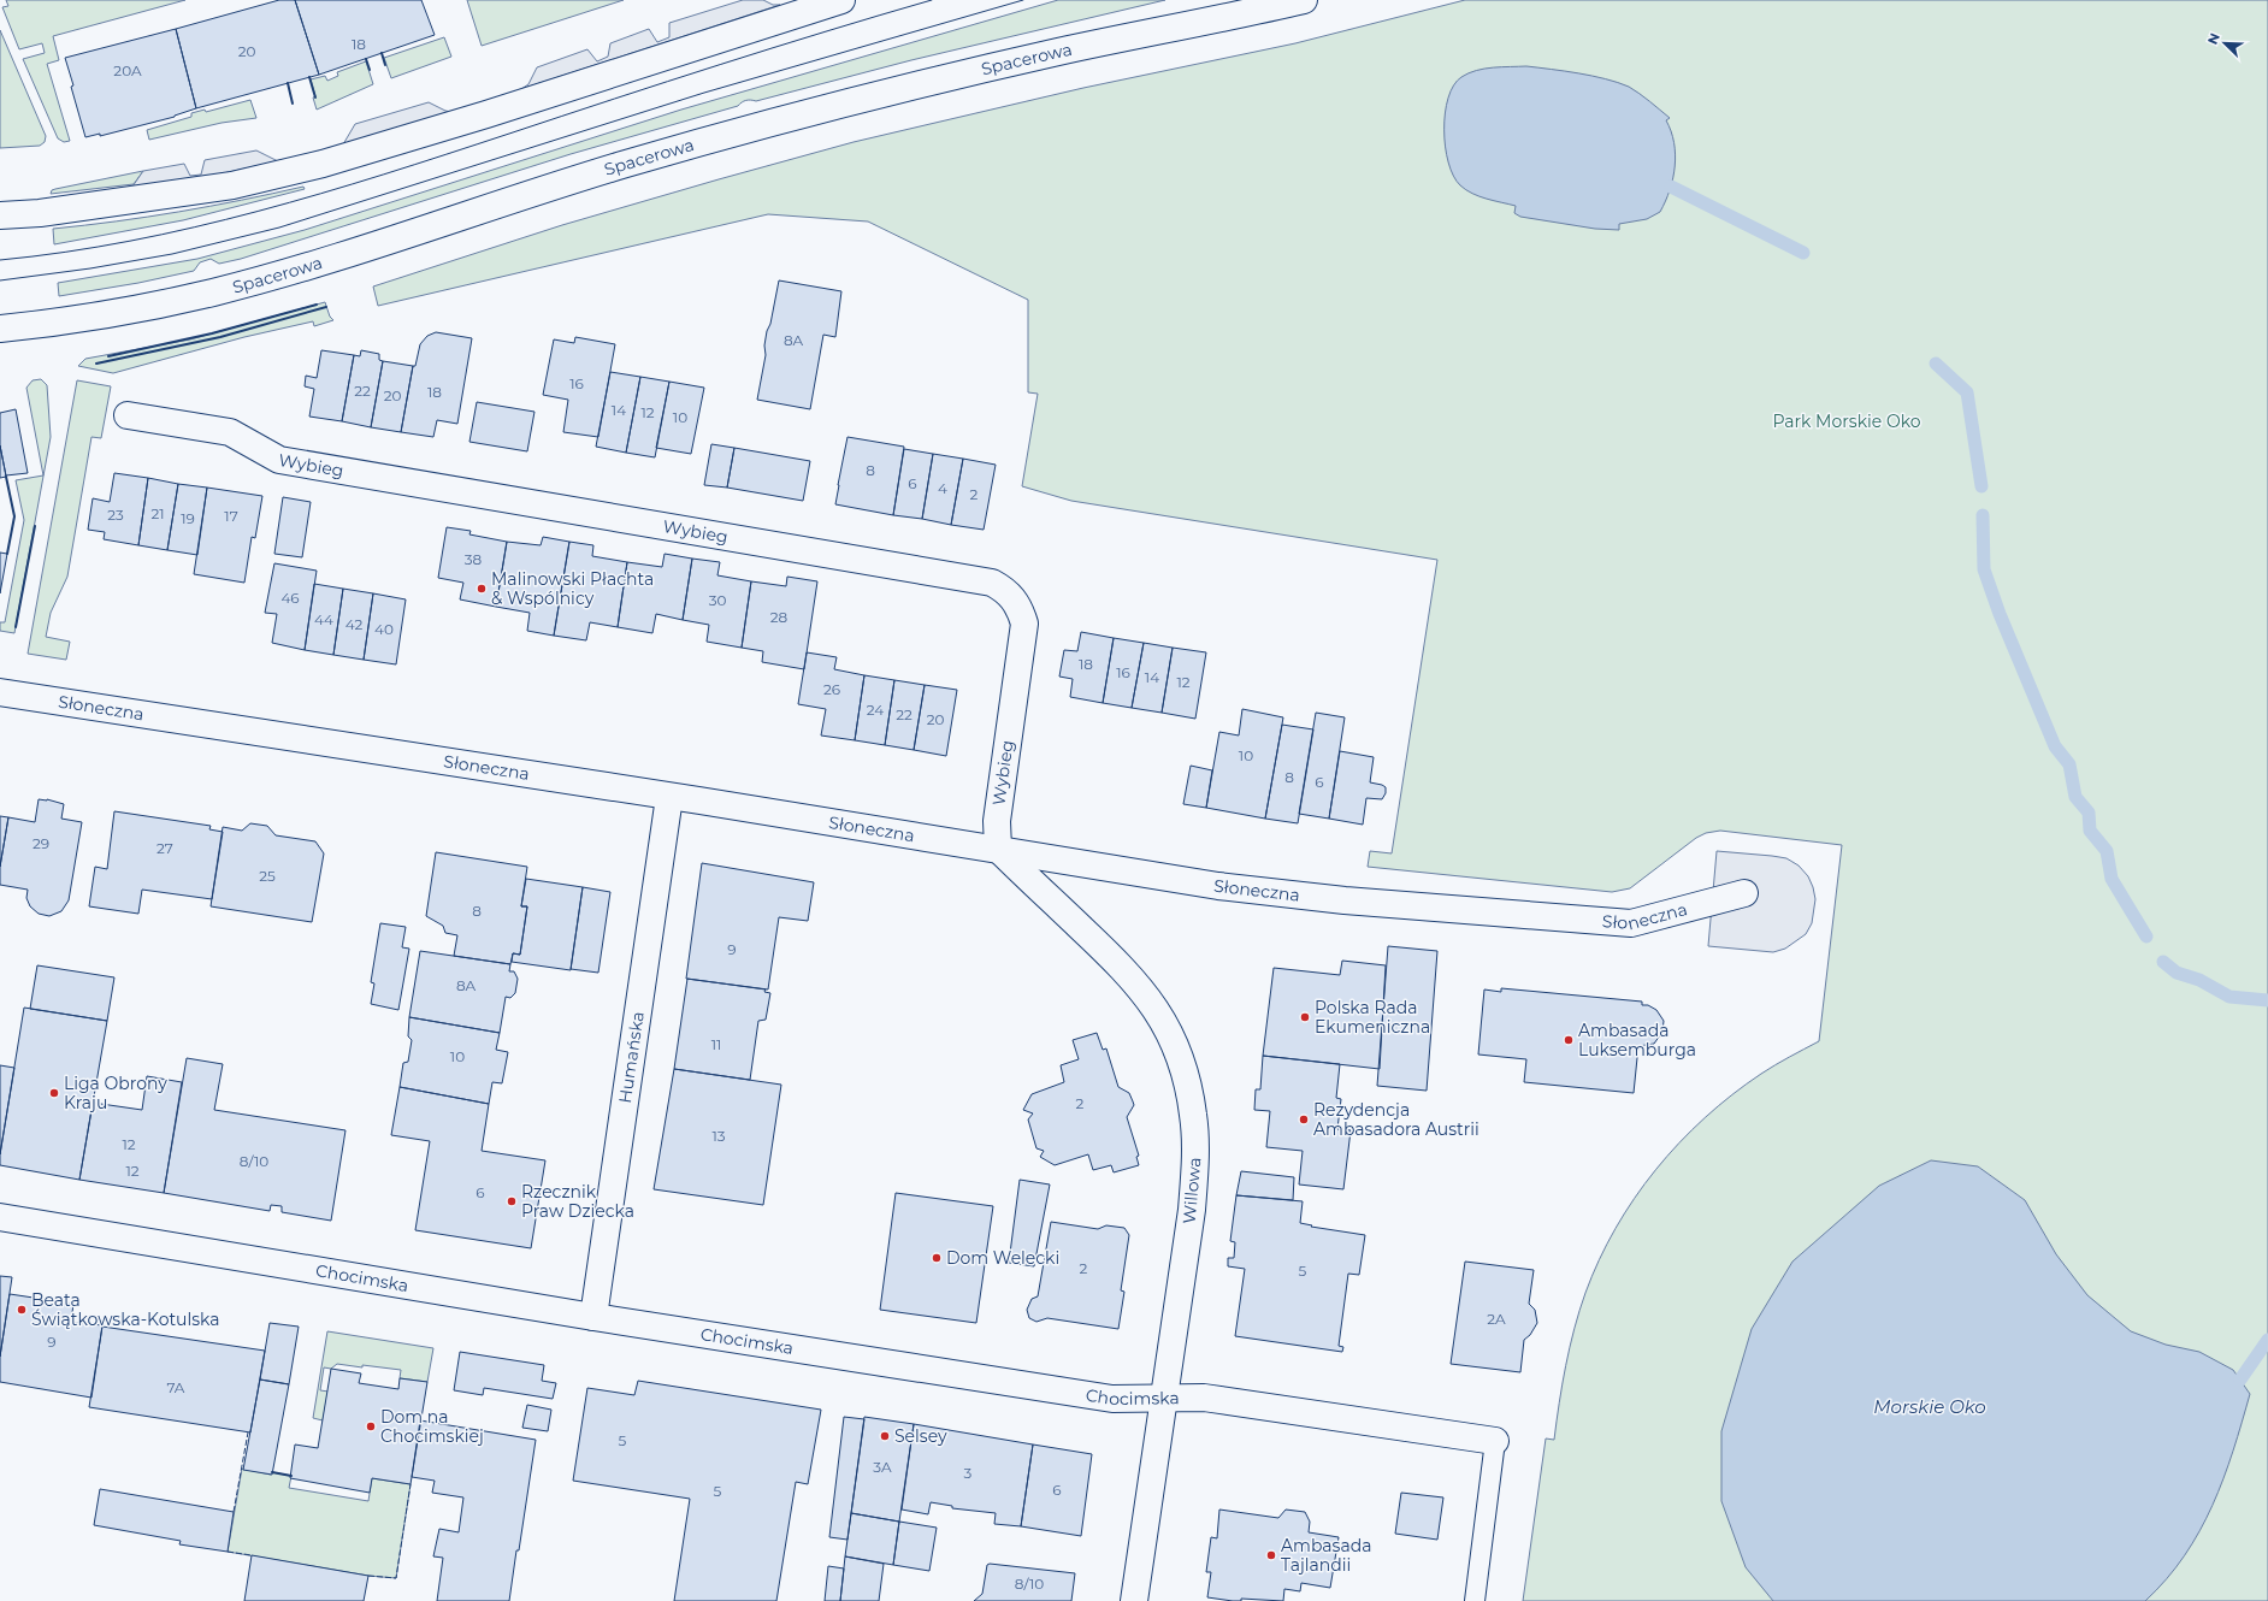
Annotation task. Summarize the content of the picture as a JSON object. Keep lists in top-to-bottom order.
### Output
{
  "streets": {
    "street": [
      "Spacerowa",
      "Wybieg",
      "Słoneczna",
      "Humańska",
      "Willowa",
      "Chocimska"
    ]
  },
  "crossings": [
    ["Wybieg", "Słoneczna"],
    ["Wybieg", "Willowa"],
    ["Słoneczna", "Humańska"],
    ["Słoneczna", "Willowa"],
    ["Humańska", "Chocimska"],
    ["Willowa", "Chocimska"]
  ],
  "water": ["Morskie Oko"],
  "parks": ["Park Morskie Oko"],
  "places": [
    "Malinowski Płachta & Wspólnicy",
    "Polska Rada Ekumeniczna",
    "Ambasada Luksemburga",
    "Liga Obrony Kraju",
    "Rezydencja Ambasadora Austrii",
    "Rzecznik Praw Dziecka",
    "Dom Welecki",
    "Beata Świątkowska-Kotulska",
    "Dom na Chocimskiej",
    "Selsey",
    "Ambasada Tajlandii"
  ],
  "house_numbers": [
    "18",
    "20",
    "20A",
    "8A",
    "16",
    "22",
    "18",
    "20",
    "14",
    "12",
    "10",
    "8",
    "6",
    "4",
    "2",
    "21",
    "23",
    "17",
    "19",
    "38",
    "46",
    "30",
    "28",
    "44",
    "42",
    "40",
    "18",
    "16",
    "14",
    "12",
    "26",
    "24",
    "22",
    "20",
    "10",
    "8",
    "6",
    "29",
    "27",
    "25",
    "8",
    "9",
    "8A",
    "11",
    "10",
    "2",
    "13",
    "12",
    "8/10",
    "12",
    "6",
    "2",
    "5",
    "2A",
    "9",
    "7A",
    "5",
    "3A",
    "3",
    "6",
    "5",
    "8/10"
  ],
  "north": "top left"
}
